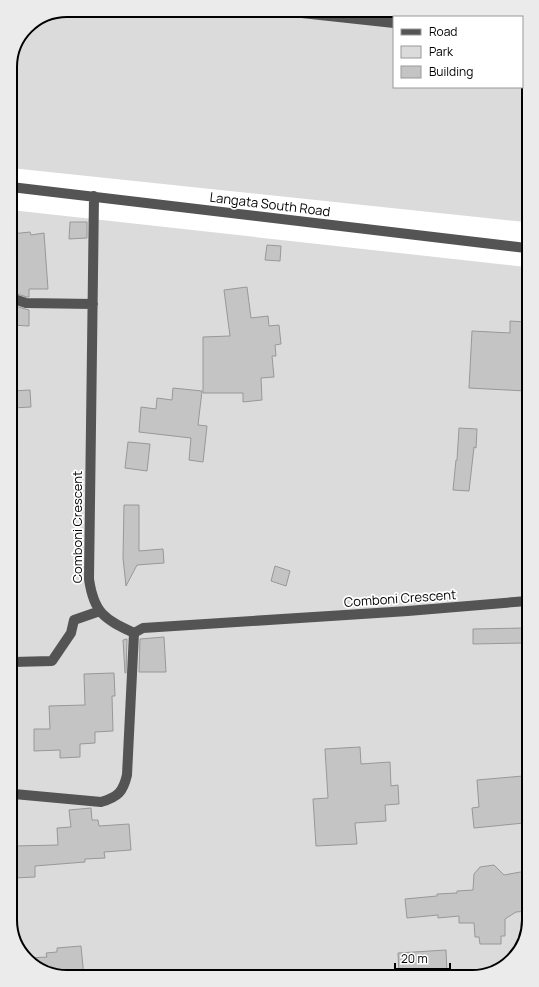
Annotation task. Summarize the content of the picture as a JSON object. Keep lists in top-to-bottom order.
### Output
{
  "streets": {
    "street": ["Langata South Road", "Comboni Crescent"]
  },
  "crossings": [
    ["Langata South Road", "Comboni Crescent"]
  ],
  "legend": ["Road", "Park", "Building"],
  "scale_bar": "20 m"
}
